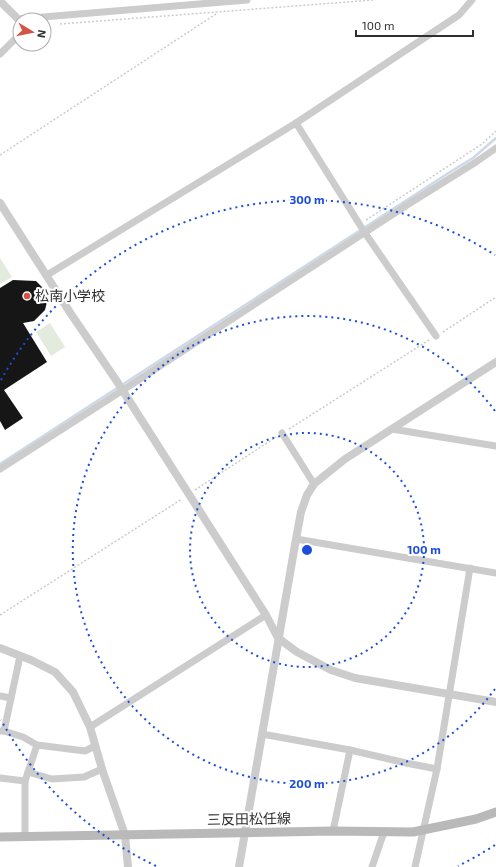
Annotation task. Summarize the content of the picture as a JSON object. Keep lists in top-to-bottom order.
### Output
{
  "streets": {
    "main road": ["三反田松任線"]
  },
  "places": ["松南小学校"],
  "scale_bar": "100 m",
  "north": "right",
  "rings": ["300 m", "100 m", "200 m"]
}
